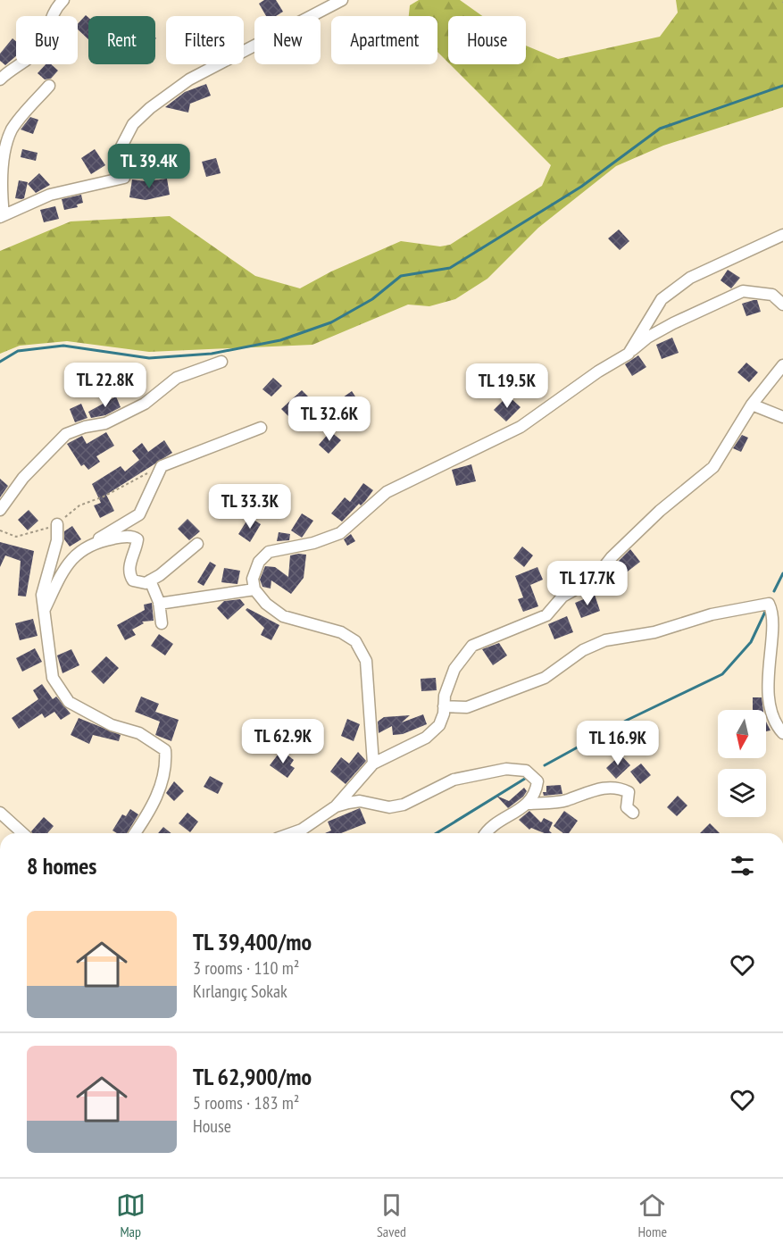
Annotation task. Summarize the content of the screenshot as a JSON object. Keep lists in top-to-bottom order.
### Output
{
  "north": "bottom",
  "page": {
    "chip": [
      "Buy",
      "Rent",
      "Filters",
      "New",
      "Apartment",
      "House"
    ],
    "price": [
      "TL 39.4K",
      "TL 22.8K",
      "TL 19.5K",
      "TL 32.6K",
      "TL 33.3K",
      "TL 17.7K",
      "TL 62.9K",
      "TL 16.9K"
    ],
    "heading": "8 homes",
    "list": [
      {
        "name": "TL 39,400/mo",
        "note": "3 rooms · 110 m² · Kırlangıç Sokak"
      },
      {
        "name": "TL 62,900/mo",
        "note": "5 rooms · 183 m² · House"
      }
    ],
    "tabs": ["Map", "Saved", "Home"]
  }
}
